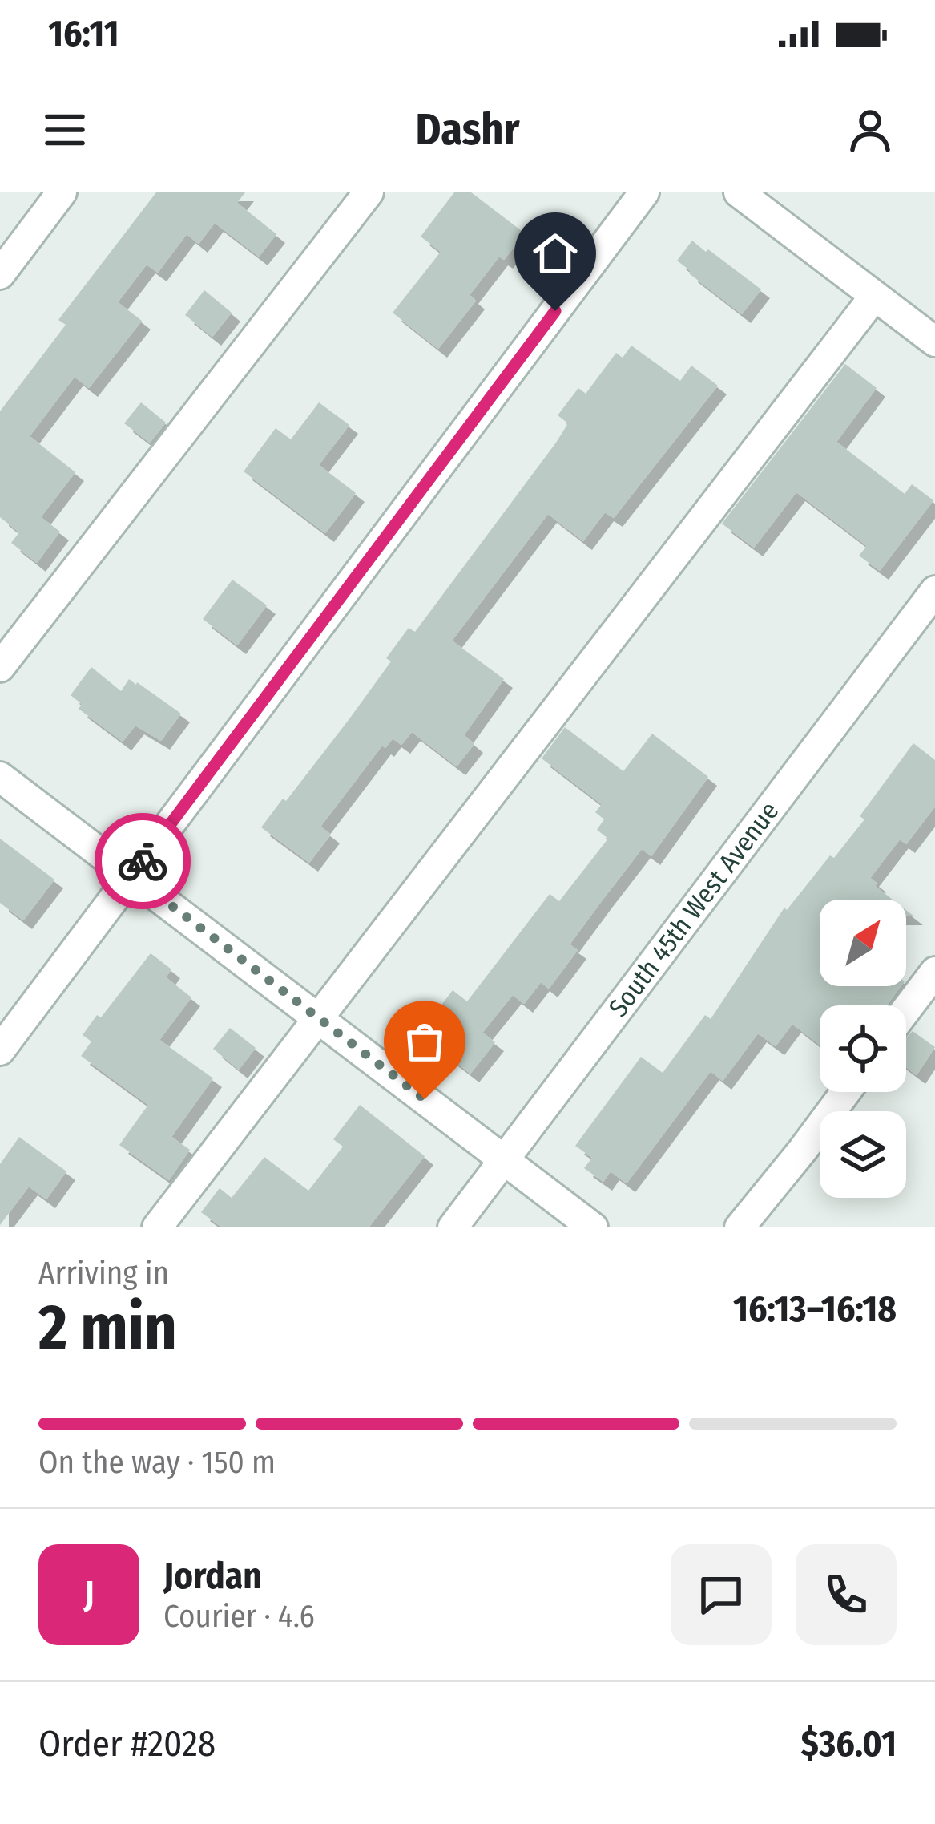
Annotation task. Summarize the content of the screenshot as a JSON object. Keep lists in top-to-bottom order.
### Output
{
  "streets": {
    "street": ["South 45th West Avenue"]
  },
  "north": "top right",
  "page": {
    "status": "16:11",
    "header": "Dashr",
    "heading": ["2 min", "Arriving in", "16:13–16:18"],
    "panel": [
      "Jordan",
      "Courier · 4.6",
      "Order #2028",
      "$36.01"
    ],
    "bar": "On the way · 150 m",
    "round": "J"
  }
}
